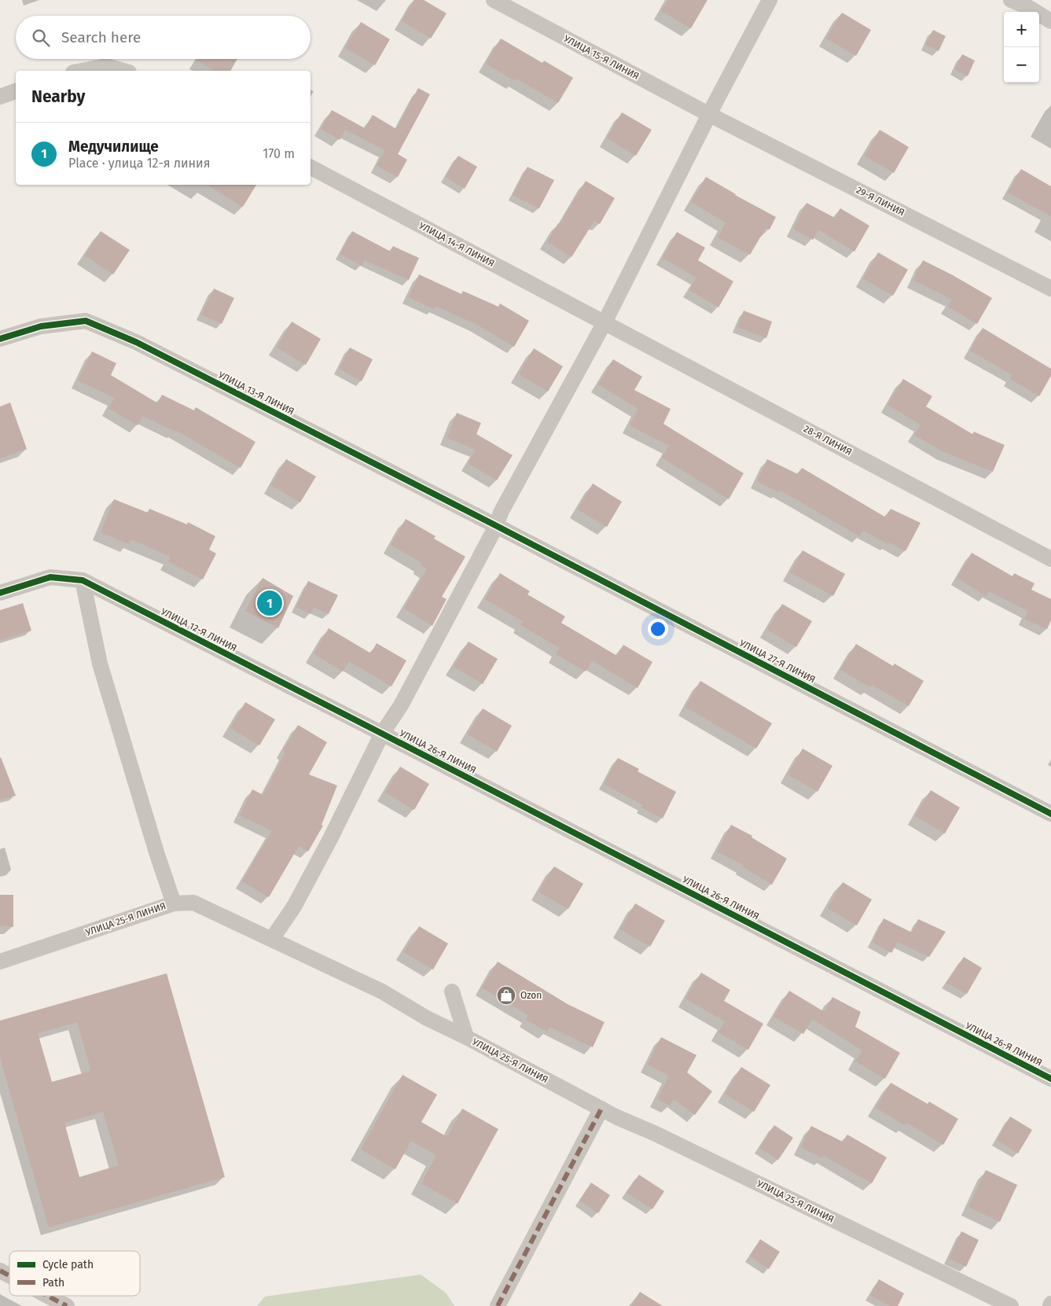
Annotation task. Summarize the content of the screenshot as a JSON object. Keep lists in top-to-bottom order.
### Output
{
  "streets": {
    "street": [
      "УЛИЦА 15-Я ЛИНИЯ",
      "29-Я ЛИНИЯ",
      "УЛИЦА 14-Я ЛИНИЯ",
      "УЛИЦА 13-Я ЛИНИЯ",
      "28-Я ЛИНИЯ",
      "УЛИЦА 12-Я ЛИНИЯ",
      "УЛИЦА 27-Я ЛИНИЯ",
      "УЛИЦА 26-Я ЛИНИЯ",
      "УЛИЦА 25-Я ЛИНИЯ"
    ]
  },
  "crossings": [
    ["УЛИЦА 15-Я ЛИНИЯ", "29-Я ЛИНИЯ"],
    ["УЛИЦА 14-Я ЛИНИЯ", "28-Я ЛИНИЯ"],
    ["УЛИЦА 13-Я ЛИНИЯ", "УЛИЦА 27-Я ЛИНИЯ"],
    ["УЛИЦА 12-Я ЛИНИЯ", "УЛИЦА 26-Я ЛИНИЯ"]
  ],
  "places": {
    "shop": ["Ozon"]
  },
  "legend": ["Cycle path", "Path"],
  "page": {
    "map_buttons": ["+", "−"],
    "search": "Search here",
    "heading": "Nearby",
    "list": [
      {
        "mark": "1",
        "name": "Медучилище",
        "note": "Place · улица 12-я линия",
        "value": "170 m"
      }
    ],
    "pins": "1"
  }
}
